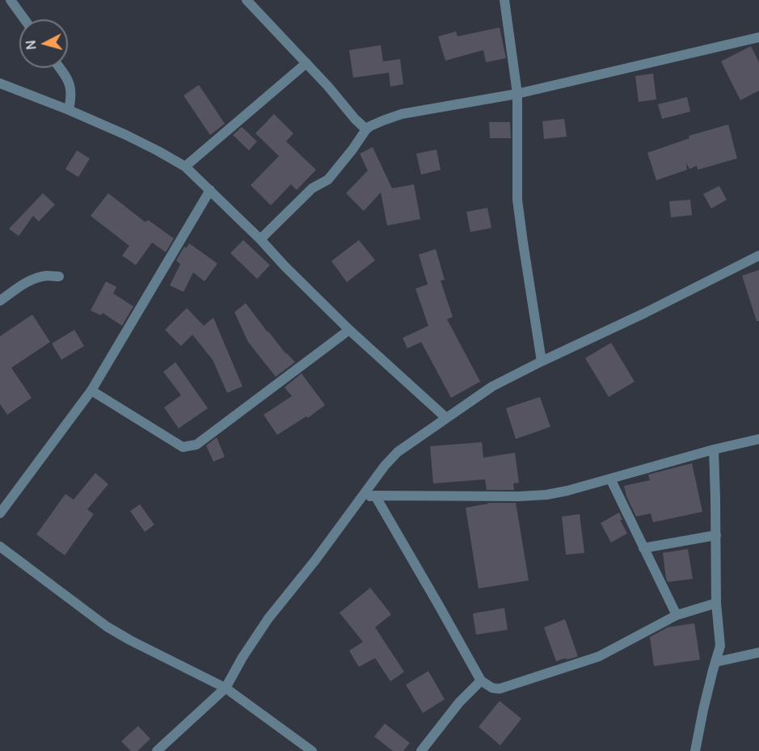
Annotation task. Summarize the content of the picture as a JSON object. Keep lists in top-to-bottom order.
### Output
{
  "north": "left"
}
